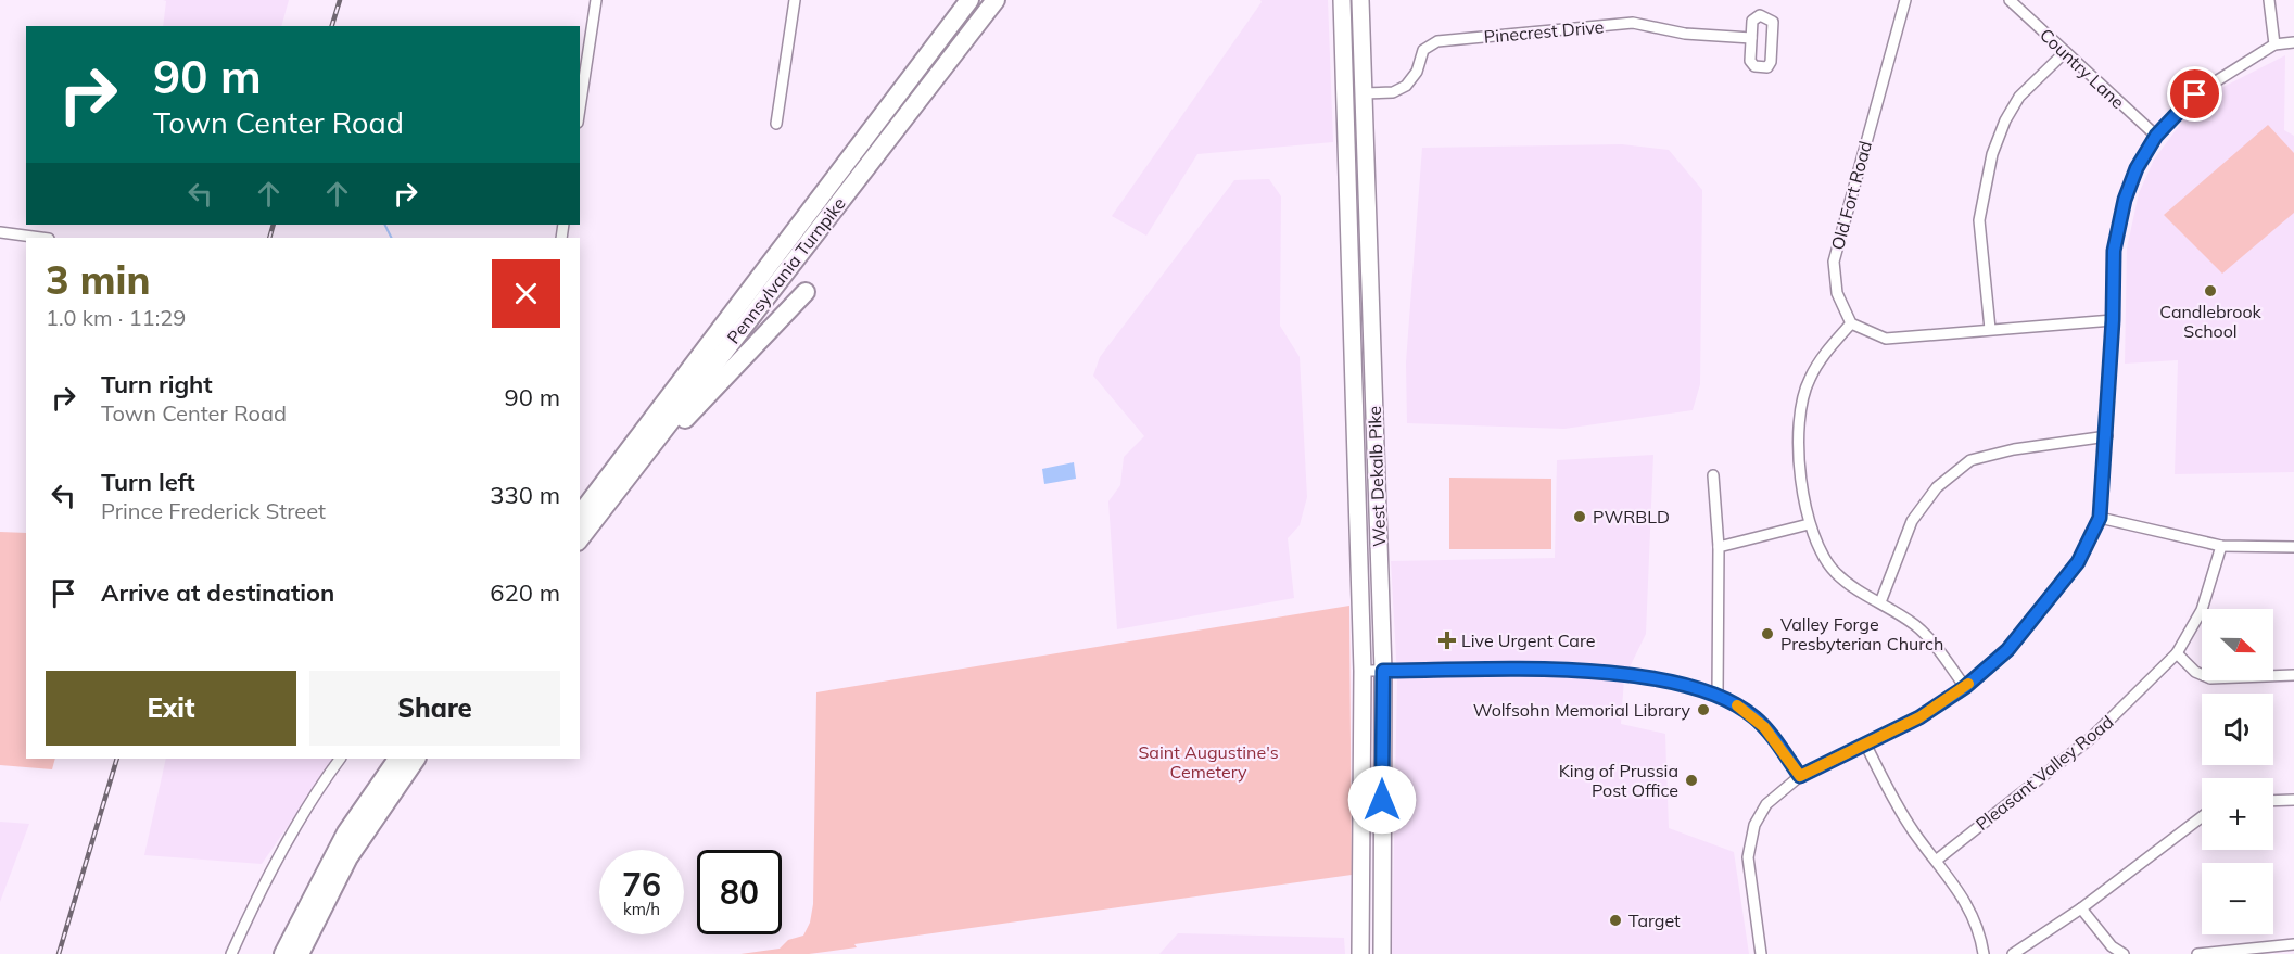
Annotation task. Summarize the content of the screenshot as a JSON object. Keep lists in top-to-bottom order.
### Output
{
  "streets": {
    "highway": ["Pennsylvania Turnpike", "West Dekalb Pike"],
    "street": [
      "Pinecrest Drive",
      "Country Lane",
      "Old Fort Road",
      "Pleasant Valley Road"
    ]
  },
  "crossings": [
    ["Pinecrest Drive", "West Dekalb Pike"]
  ],
  "parks": ["Saint Augustine's Cemetery"],
  "places": {
    "other": [
      "Candlebrook School",
      "PWRBLD",
      "Valley Forge Presbyterian Church",
      "Wolfsohn Memorial Library",
      "King of Prussia Post Office",
      "Target"
    ],
    "health": ["Live Urgent Care"]
  },
  "north": "right",
  "page": {
    "turn": ["90 m", "Town Center Road"],
    "heading": ["3 min", "1.0 km · 11:29"],
    "list": [
      {
        "name": "Turn right",
        "note": "Town Center Road",
        "value": "90 m"
      },
      {
        "name": "Turn left",
        "note": "Prince Frederick Street",
        "value": "330 m"
      },
      {
        "name": "Arrive at destination",
        "value": "620 m"
      }
    ],
    "map_buttons": ["+", "−"],
    "buttons": ["Exit", "Share"],
    "speed": "76 km/h",
    "limit": "80"
  }
}
